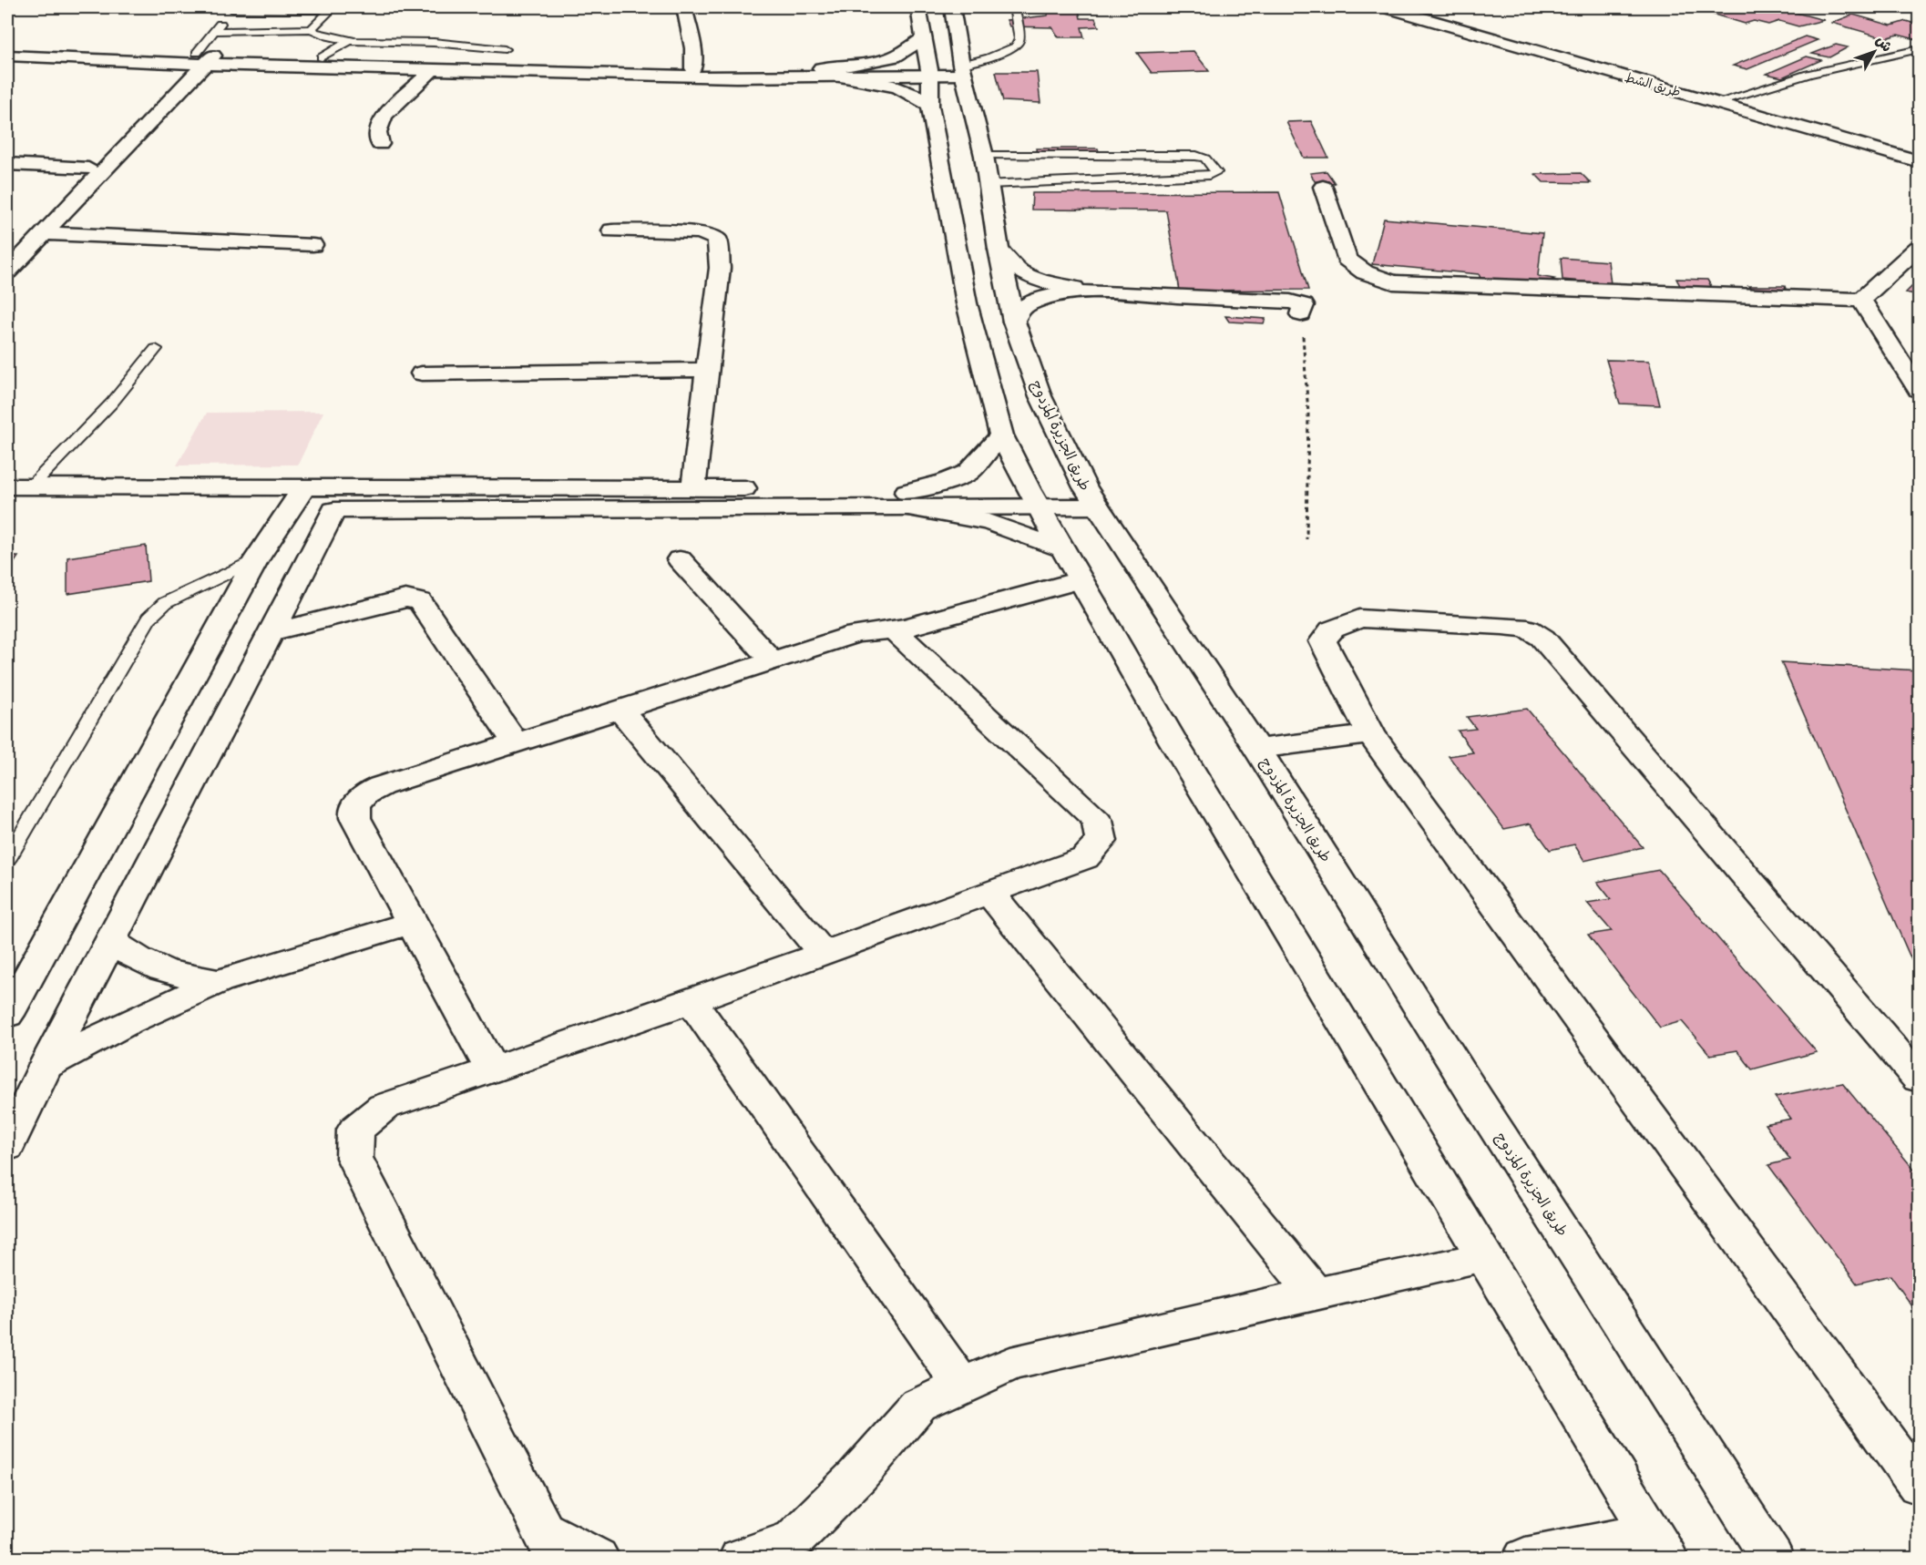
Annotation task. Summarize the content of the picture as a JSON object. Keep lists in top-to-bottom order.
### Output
{
  "streets": {
    "street": ["طريق الشط", "طريق الجزيرة المزدوج"]
  },
  "north": "top right"
}
